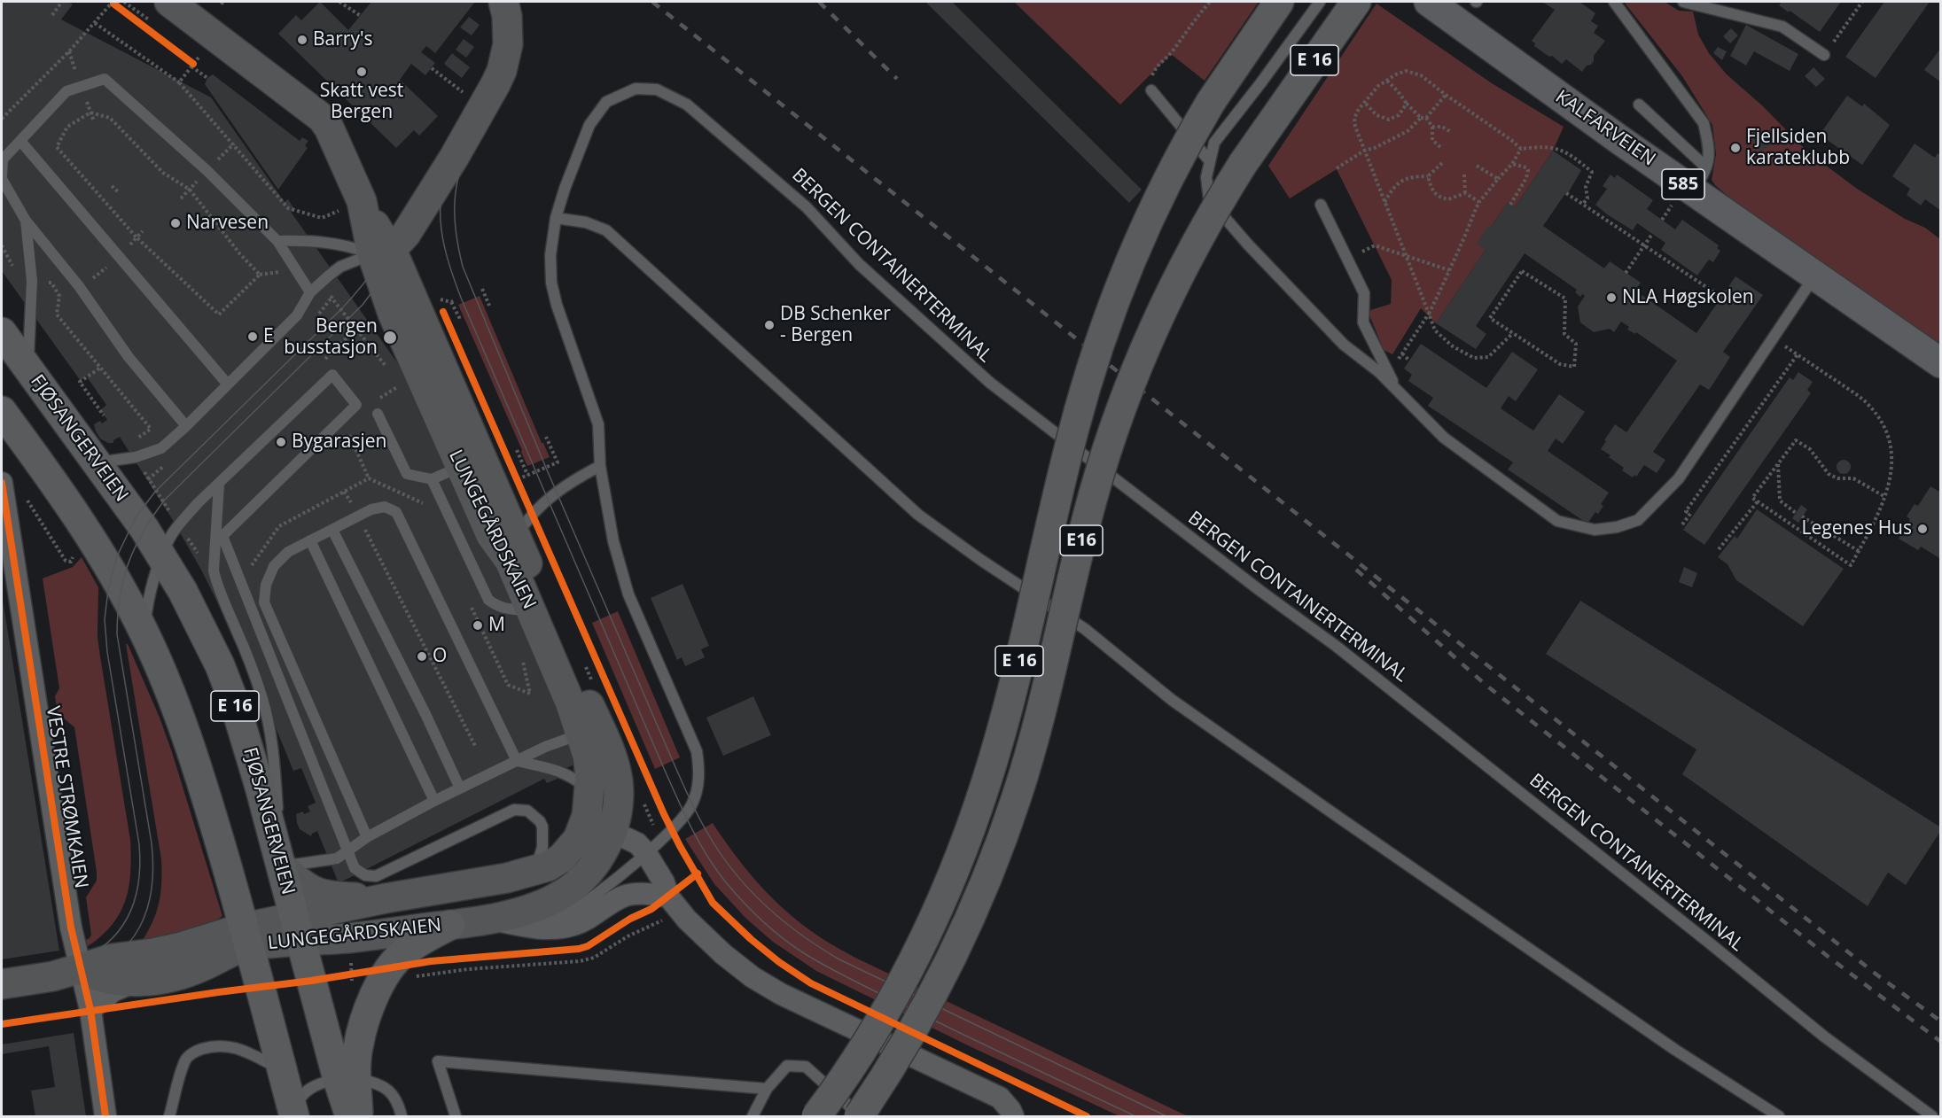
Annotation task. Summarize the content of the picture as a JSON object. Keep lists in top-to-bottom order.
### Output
{
  "streets": {
    "highway": ["E 16", "FJØSANGERVEIEN", "E16"],
    "main road": ["KALFARVEIEN", "585", "LUNGEGÅRDSKAIEN"],
    "street": ["VESTRE STRØMKAIEN"],
    "lane": ["BERGEN CONTAINERTERMINAL"]
  },
  "crossings": [
    ["E 16", "FJØSANGERVEIEN"],
    ["E 16", "LUNGEGÅRDSKAIEN"],
    ["E 16", "E16"],
    ["FJØSANGERVEIEN", "LUNGEGÅRDSKAIEN"]
  ],
  "places": [
    "Barry's",
    "Skatt vest Bergen",
    "Fjellsiden karateklubb",
    "Narvesen",
    "NLA Høgskolen",
    "DB Schenker - Bergen",
    "E",
    "Bergen busstasjon",
    "Bygarasjen",
    "Legenes Hus",
    "M",
    "O"
  ]
}
